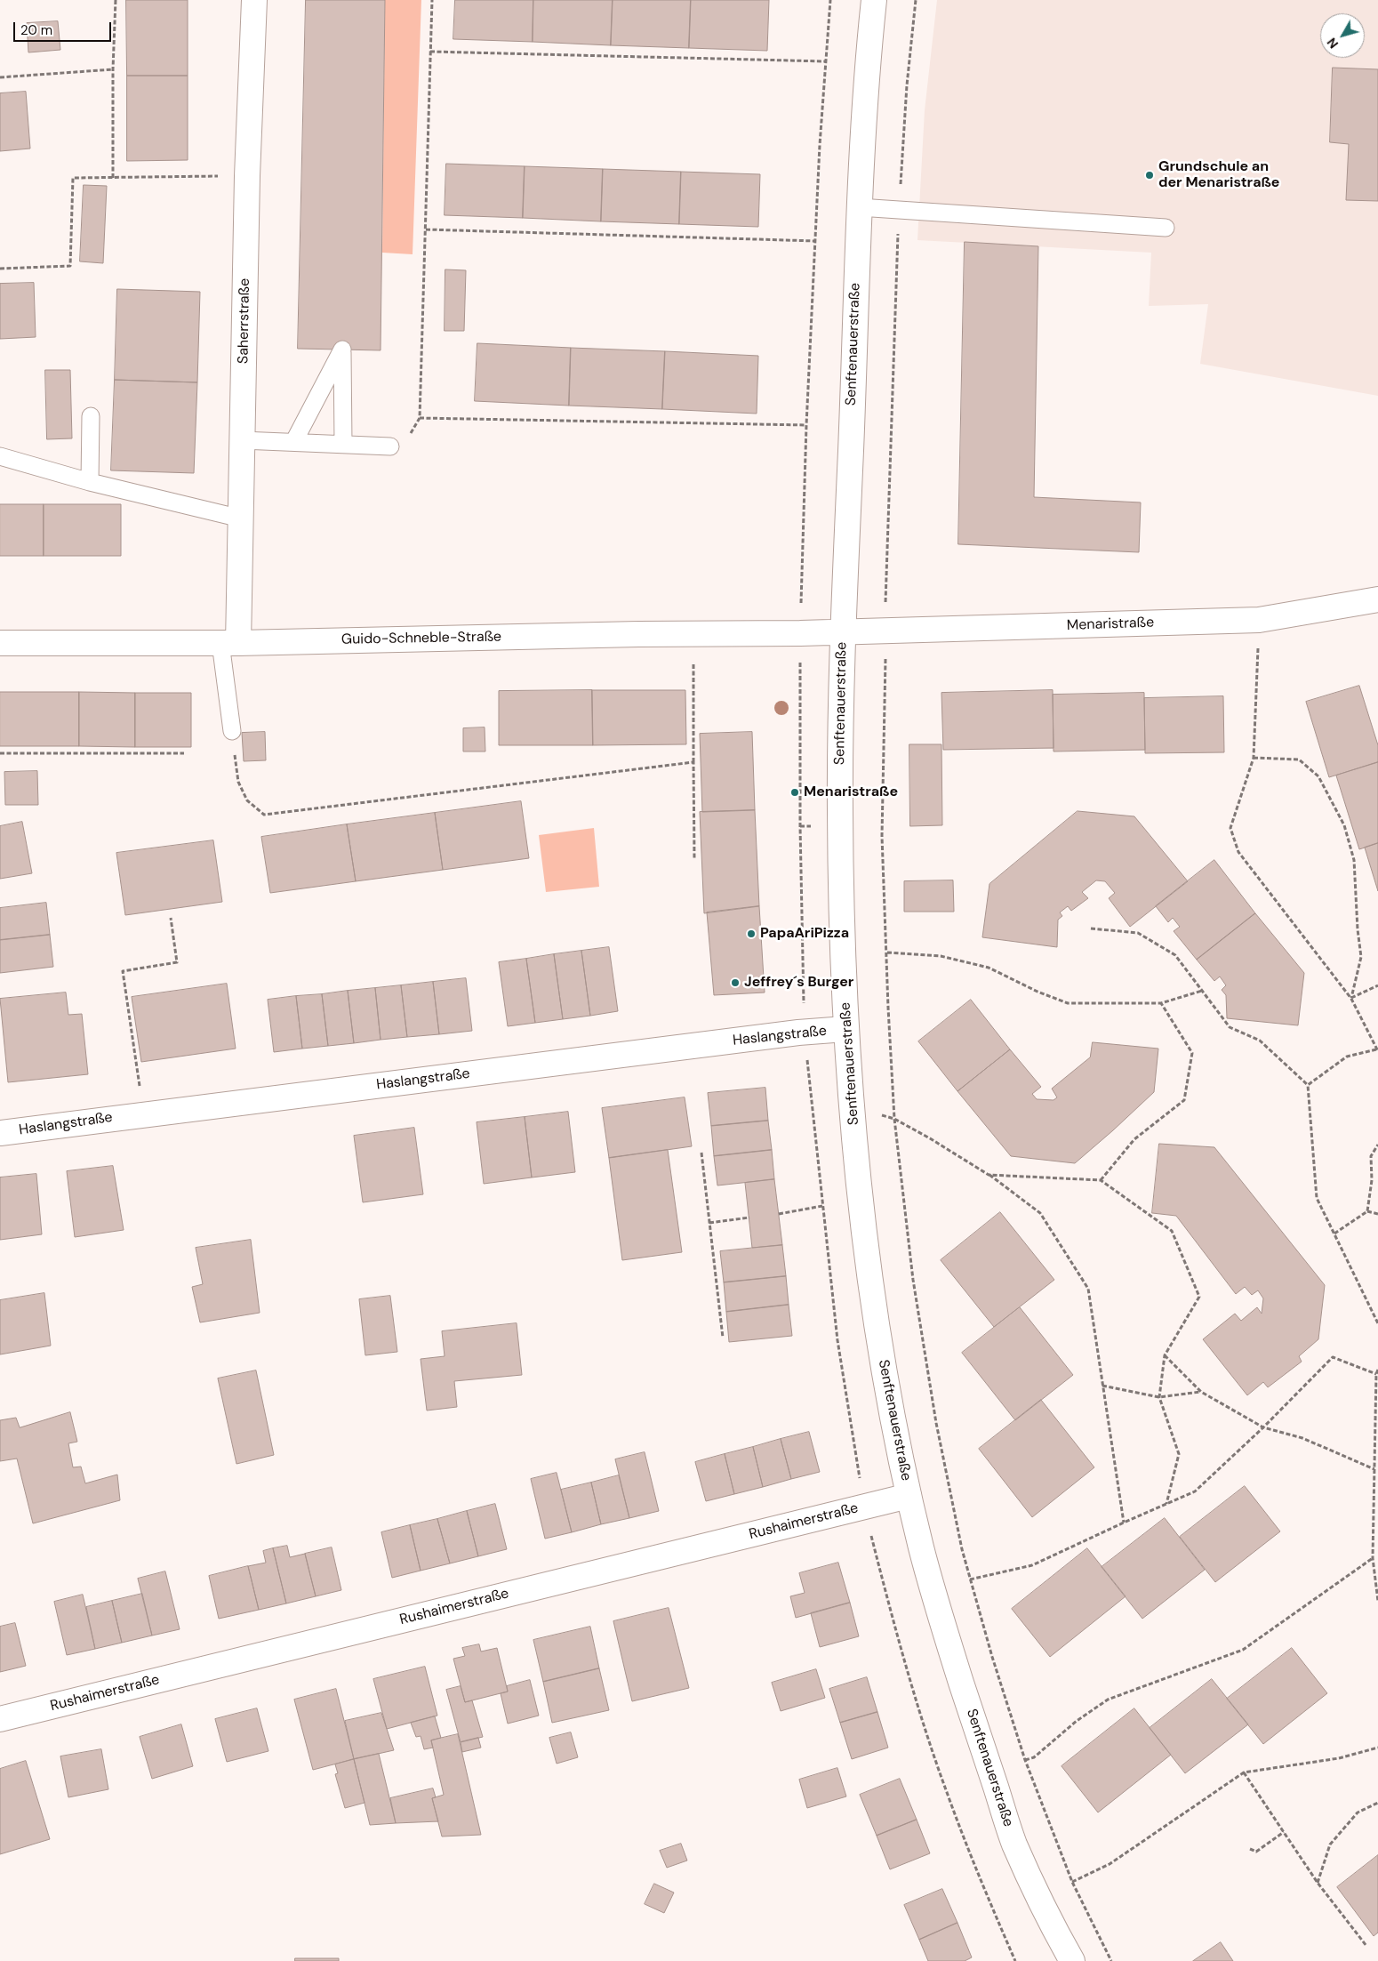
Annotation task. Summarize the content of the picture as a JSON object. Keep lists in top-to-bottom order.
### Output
{
  "streets": {
    "street": [
      "Saherrstraße",
      "Senftenauerstraße",
      "Menaristraße",
      "Guido-Schneble-Straße",
      "Haslangstraße",
      "Rushaimerstraße"
    ]
  },
  "crossings": [
    ["Saherrstraße", "Guido-Schneble-Straße"],
    ["Senftenauerstraße", "Menaristraße"],
    ["Senftenauerstraße", "Guido-Schneble-Straße"],
    ["Senftenauerstraße", "Haslangstraße"],
    ["Senftenauerstraße", "Rushaimerstraße"],
    ["Menaristraße", "Guido-Schneble-Straße"]
  ],
  "places": [
    "Grundschule an der Menaristraße",
    "Menaristraße",
    "PapaAriPizza",
    "Jeffrey´s Burger"
  ],
  "scale_bar": "20 m",
  "north": "bottom left"
}
